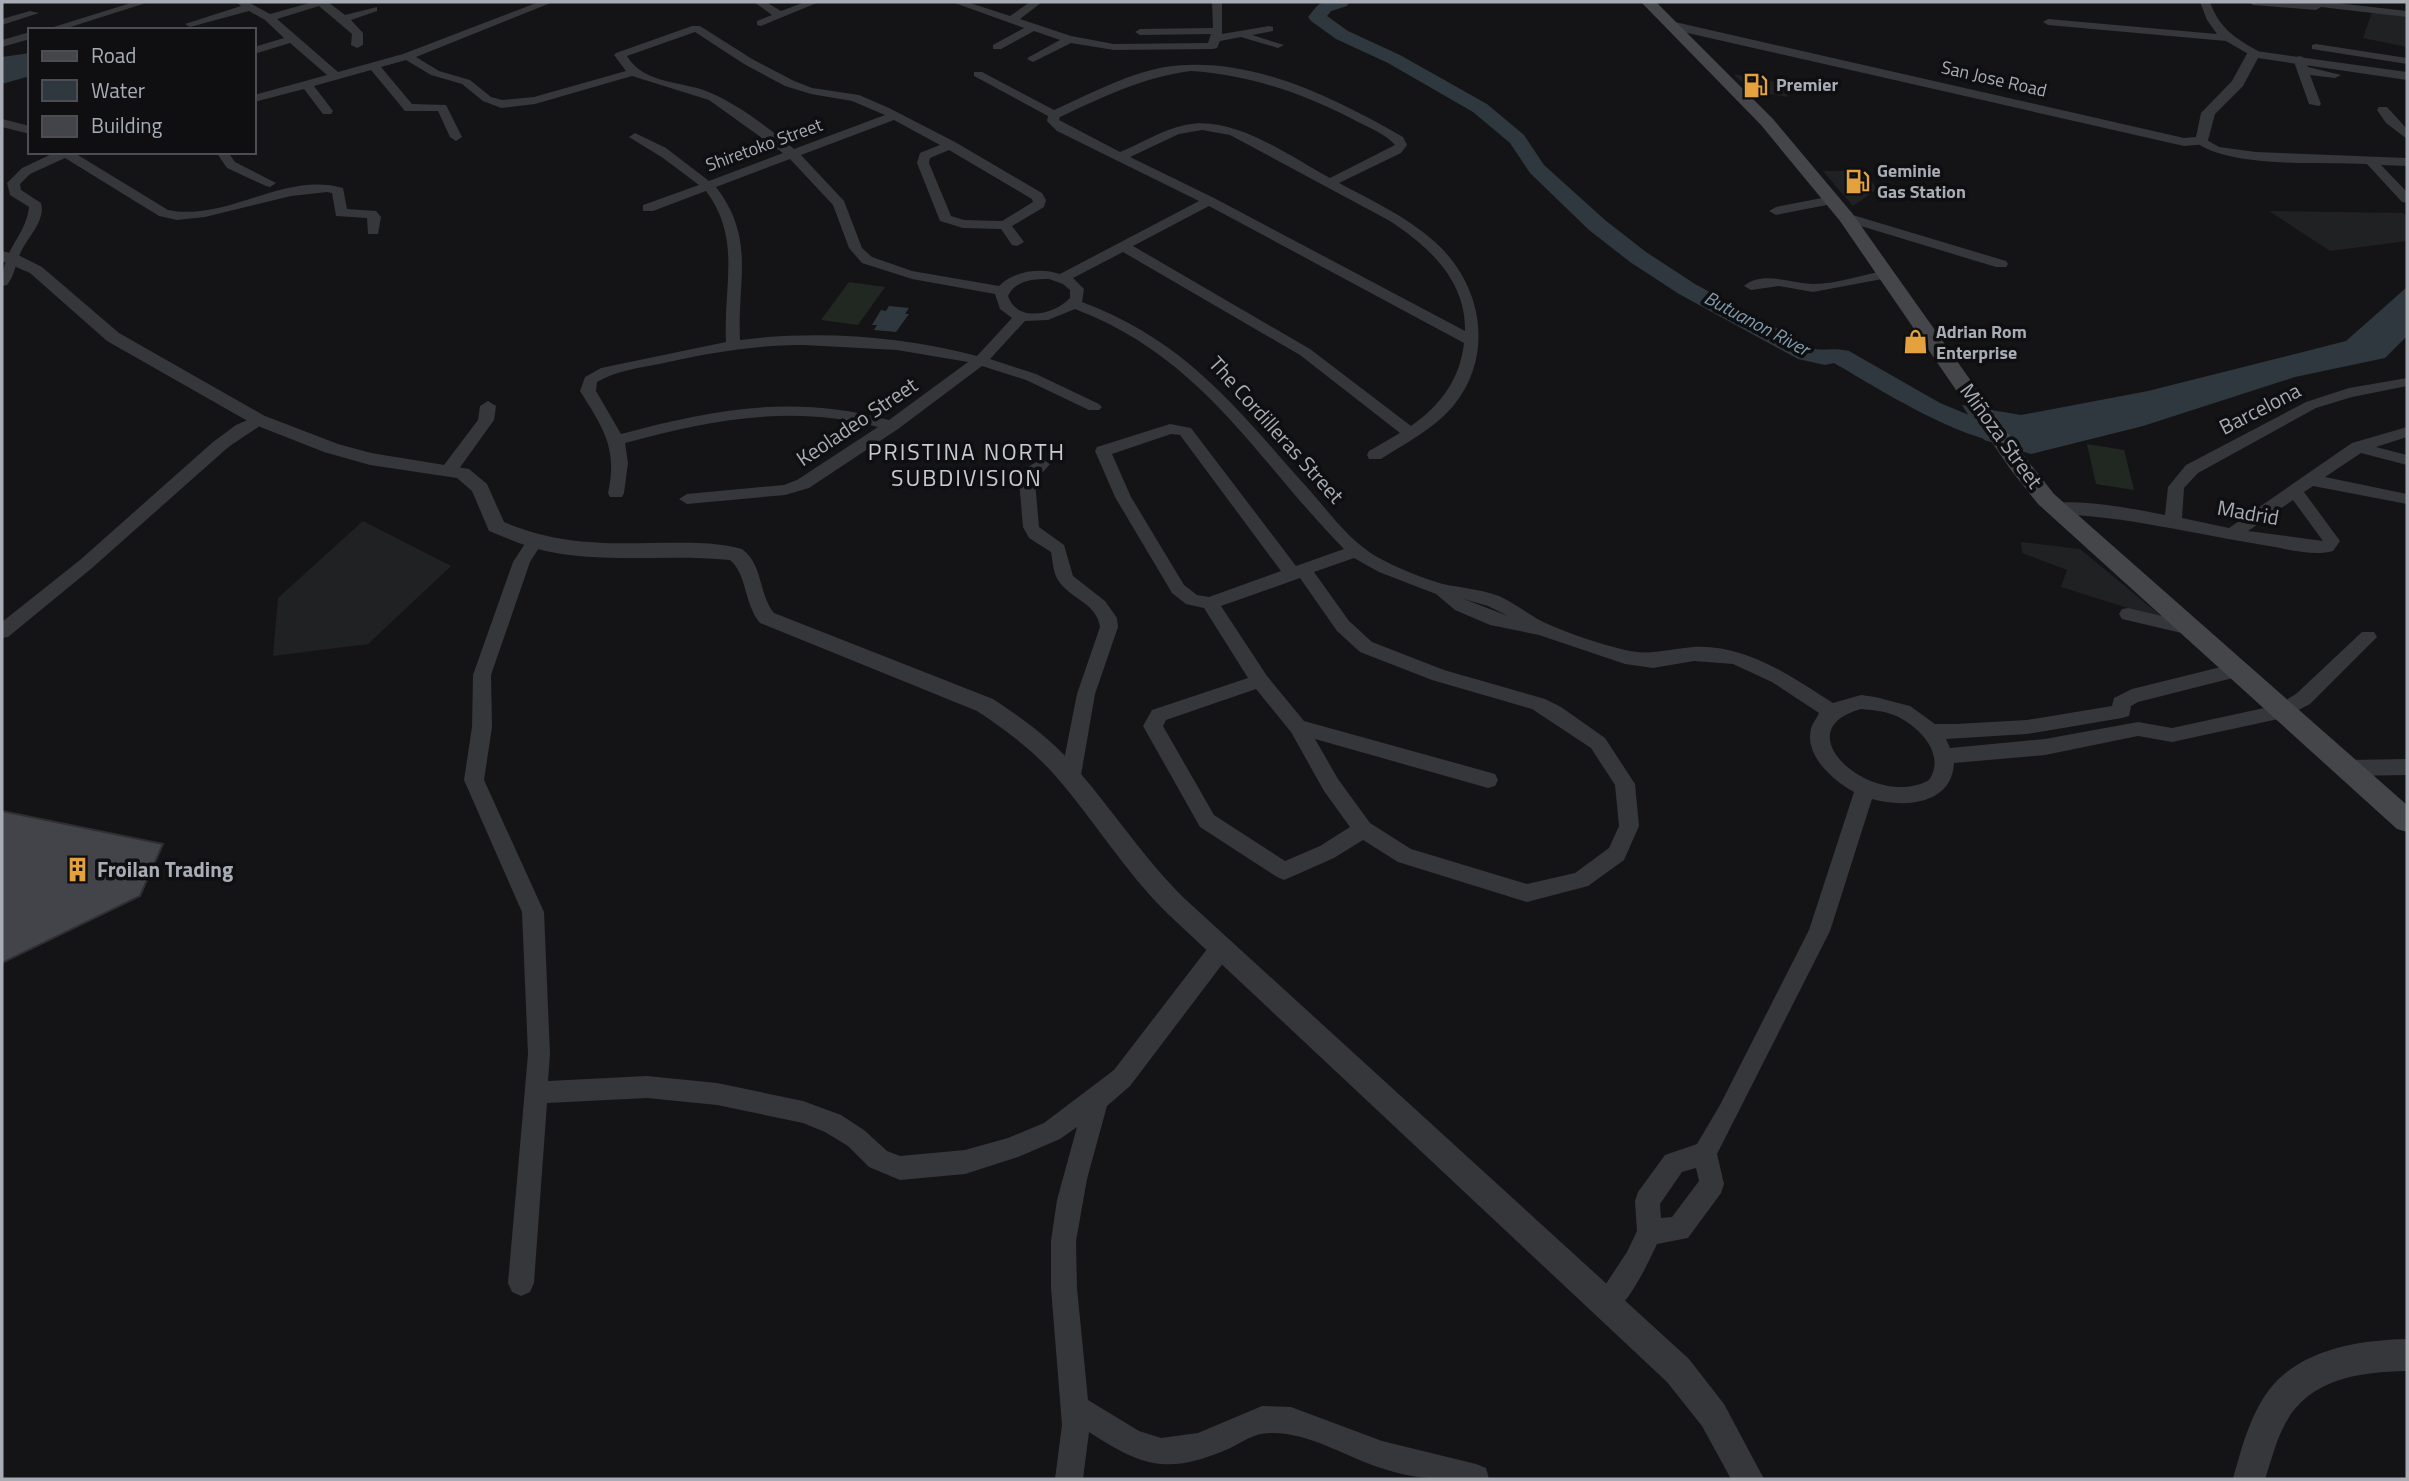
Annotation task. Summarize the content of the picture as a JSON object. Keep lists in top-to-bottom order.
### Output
{
  "streets": {
    "main road": ["Miñoza Street"],
    "street": [
      "San Jose Road",
      "Shiretoko Street",
      "Barcelona",
      "Keoladeo Street",
      "The Cordilleras Street",
      "Madrid"
    ]
  },
  "crossings": [
    ["San Jose Road", "Miñoza Street"],
    ["Barcelona", "Madrid"],
    ["Miñoza Street", "Madrid"]
  ],
  "districts": ["PRISTINA NORTH SUBDIVISION"],
  "water": ["Butuanon River"],
  "places": {
    "fuel station": ["Premier", "Geminie Gas Station"],
    "shop": ["Adrian Rom Enterprise"],
    "building": ["Froilan Trading"]
  },
  "legend": ["Road", "Water", "Building"]
}
